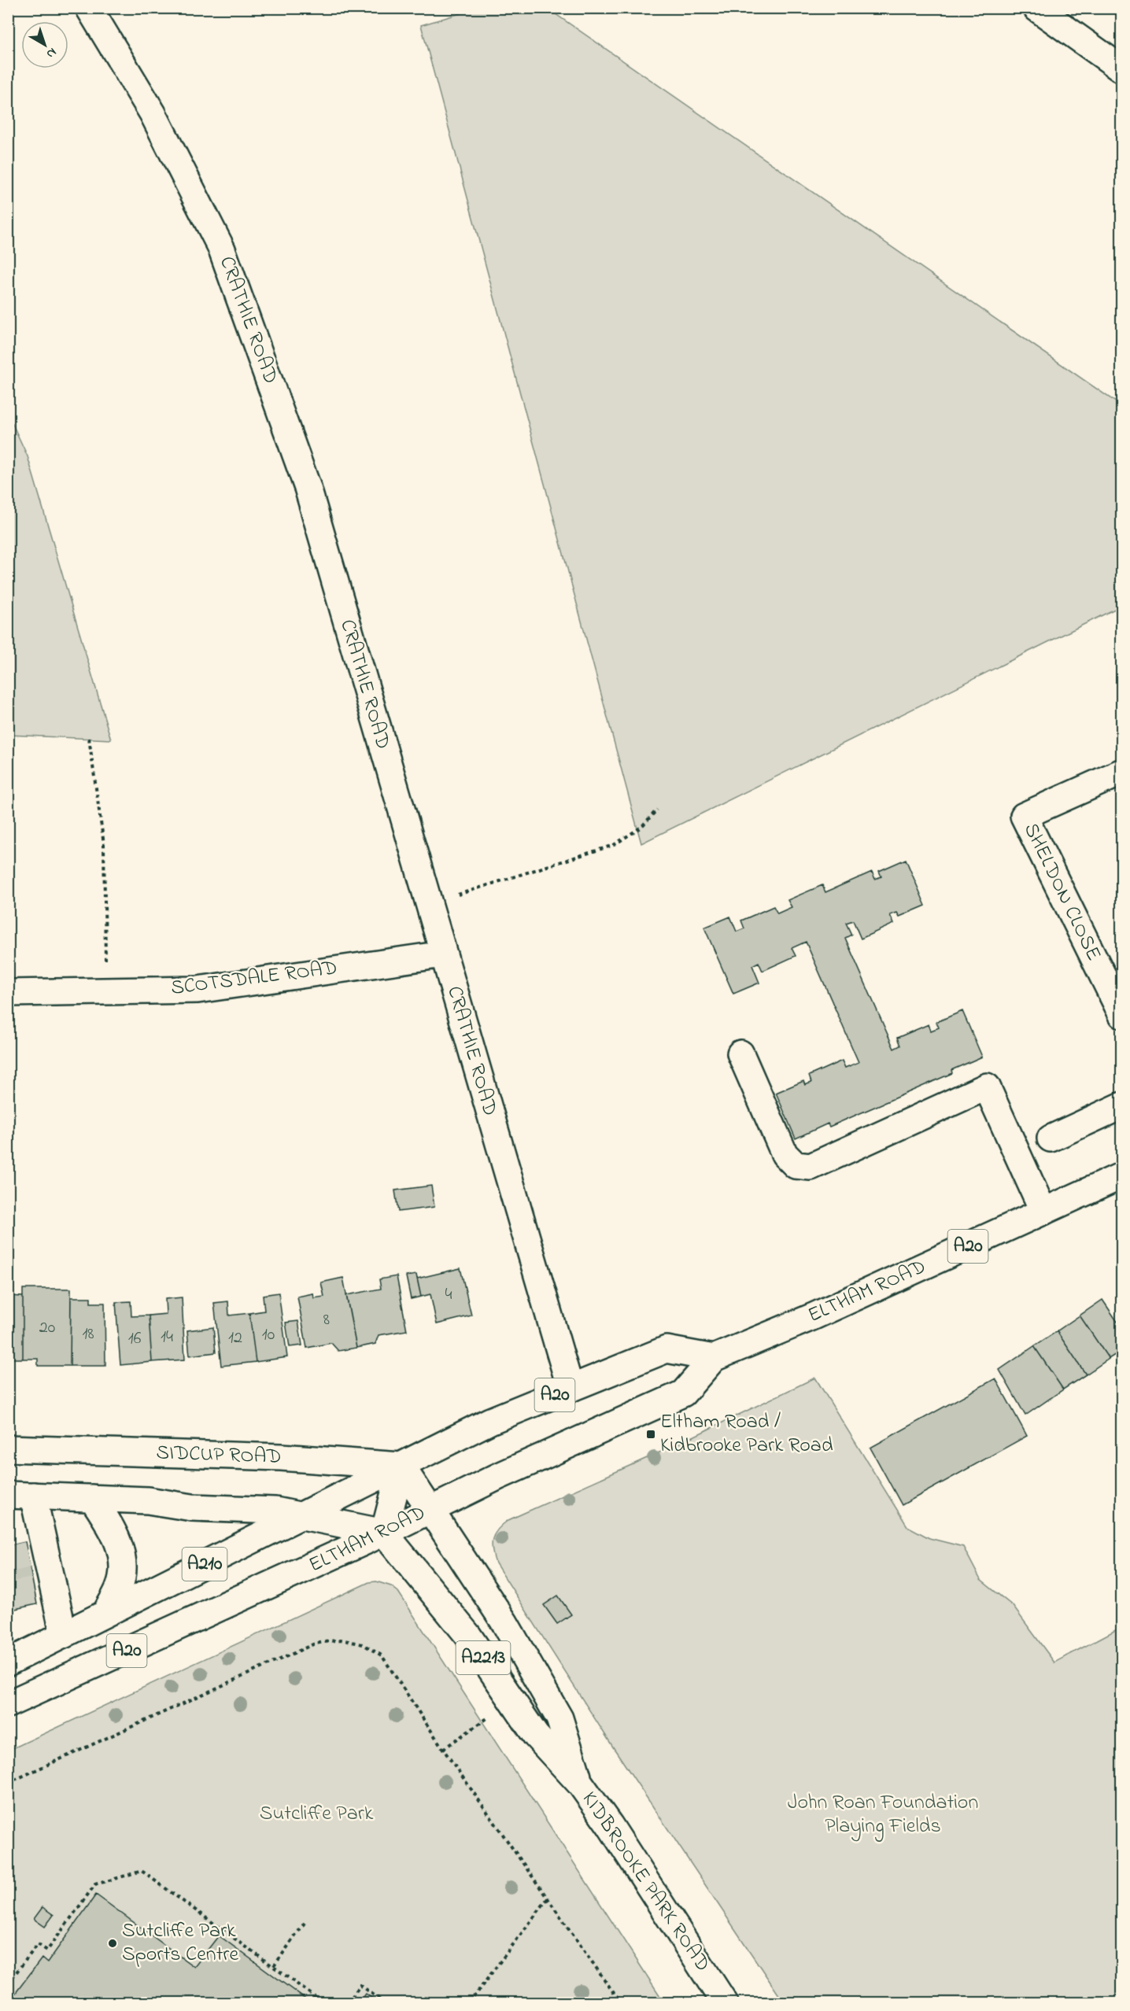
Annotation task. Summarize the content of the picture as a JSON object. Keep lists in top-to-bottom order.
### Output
{
  "streets": {
    "main road": [
      "CRATHIE ROAD",
      "SHELDON CLOSE",
      "SCOTSDALE ROAD",
      "A20",
      "ELTHAM ROAD",
      "SIDCUP ROAD",
      "A210",
      "A2213",
      "KIDBROOKE PARK ROAD"
    ]
  },
  "crossings": [
    ["CRATHIE ROAD", "SCOTSDALE ROAD"],
    ["CRATHIE ROAD", "A20"],
    ["A20", "ELTHAM ROAD"],
    ["A20", "SIDCUP ROAD"],
    ["A20", "A210"],
    ["A20", "KIDBROOKE PARK ROAD"],
    ["ELTHAM ROAD", "KIDBROOKE PARK ROAD"],
    ["SIDCUP ROAD", "KIDBROOKE PARK ROAD"]
  ],
  "parks": ["John Roan Foundation Playing Fields", "Sutcliffe Park"],
  "places": {
    "transit": ["Eltham Road / Kidbrooke Park Road"],
    "other": ["Sutcliffe Park Sports Centre"]
  },
  "house_numbers": [
    "4",
    "8",
    "20",
    "18",
    "10",
    "14",
    "12",
    "16"
  ],
  "north": "bottom right"
}
